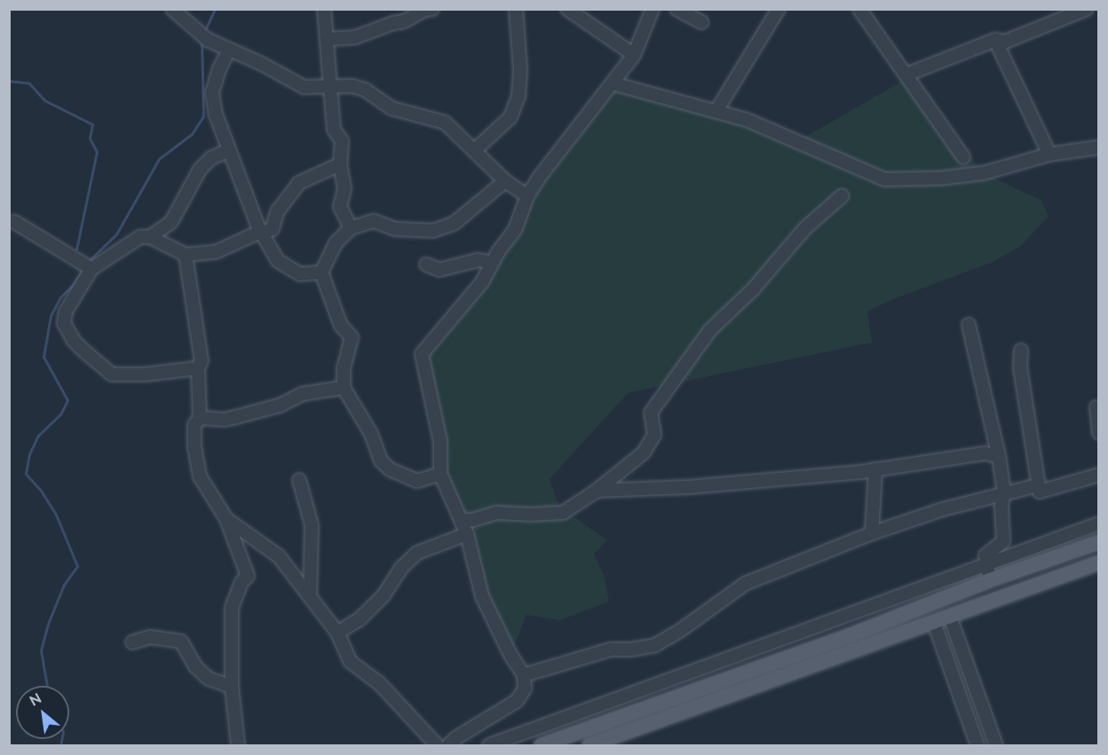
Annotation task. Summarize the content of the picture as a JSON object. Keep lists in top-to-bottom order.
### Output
{
  "north": "top left"
}
